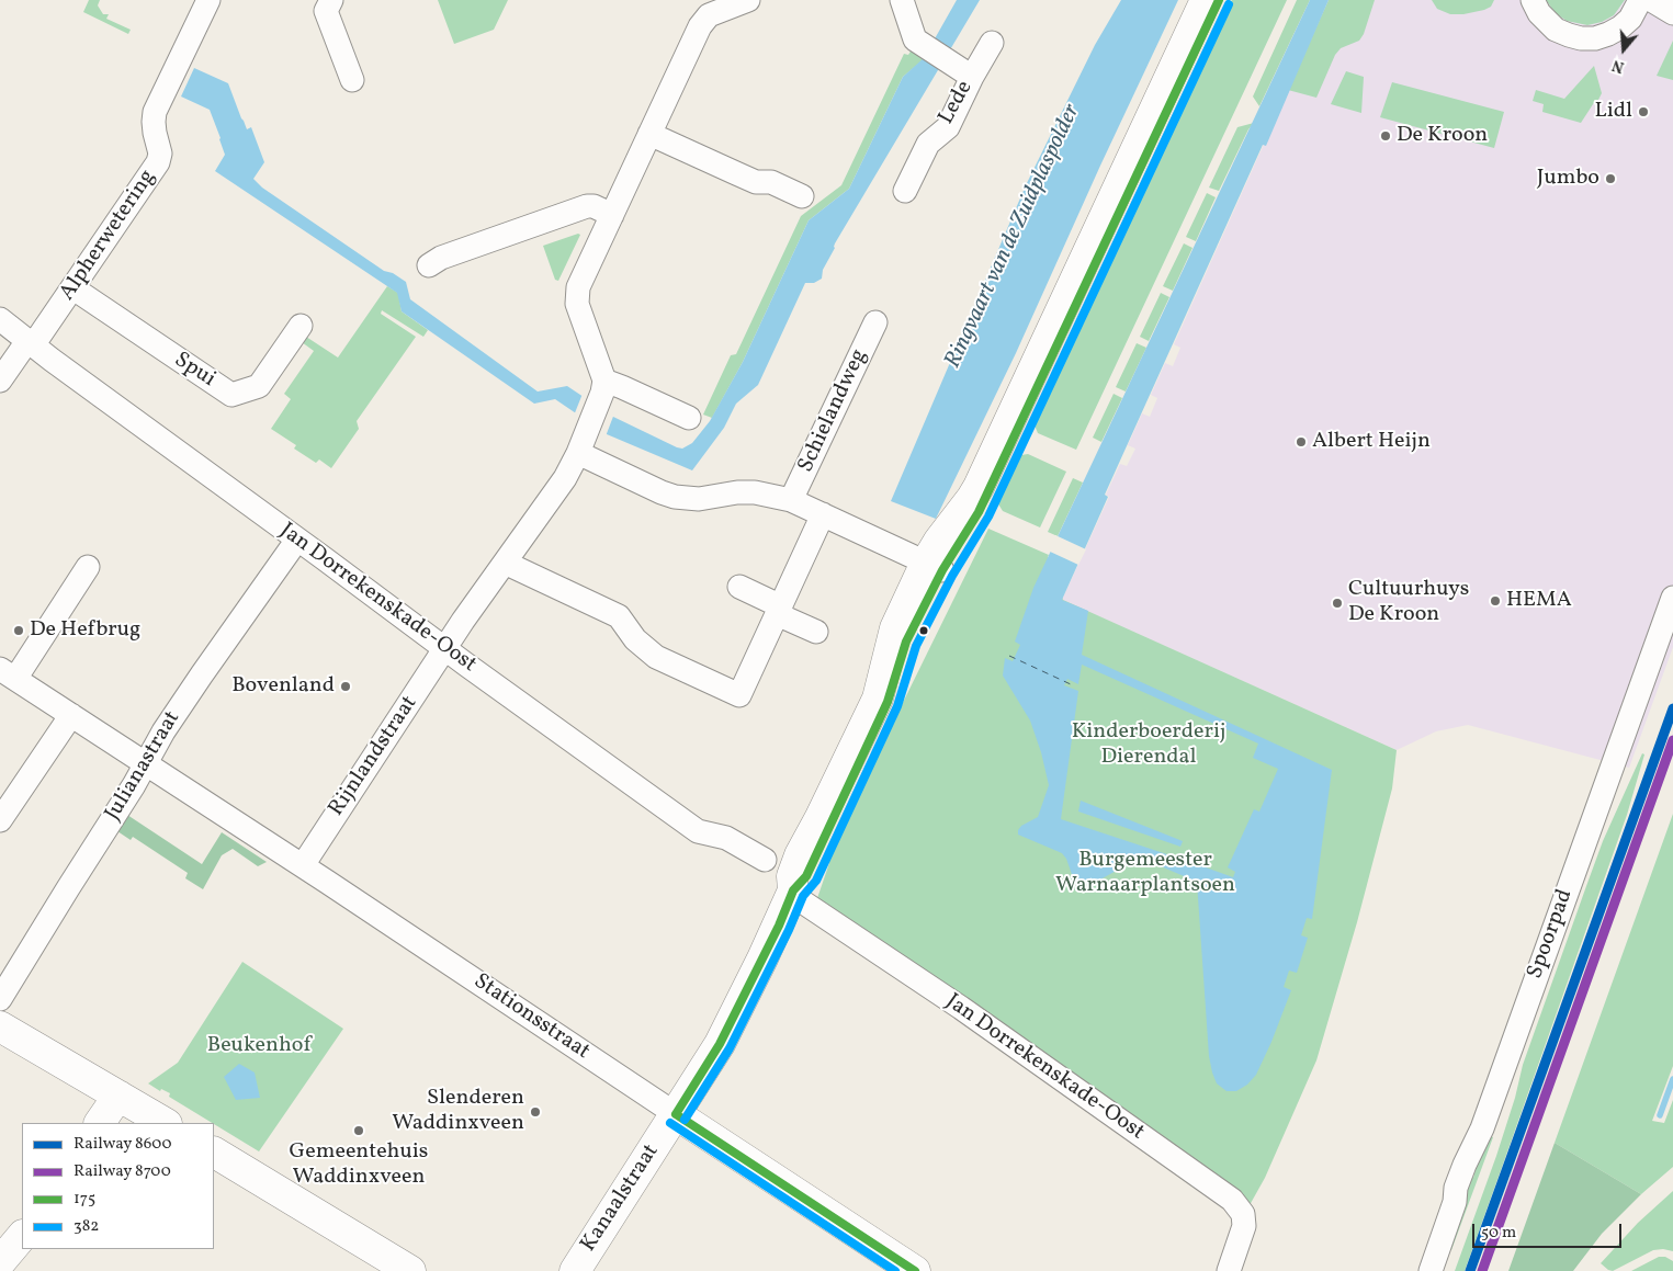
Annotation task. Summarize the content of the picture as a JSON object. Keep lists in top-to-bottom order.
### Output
{
  "streets": {
    "main road": ["Stationsstraat", "Kanaalstraat"],
    "street": [
      "Lede",
      "Alpherwetering",
      "Spui",
      "Schielandweg",
      "Jan Dorrekenskade-Oost",
      "Rijnlandstraat",
      "Julianastraat",
      "Spoorpad"
    ]
  },
  "crossings": [
    ["Alpherwetering", "Spui"],
    ["Alpherwetering", "Jan Dorrekenskade-Oost"],
    ["Schielandweg", "Kanaalstraat"],
    ["Jan Dorrekenskade-Oost", "Rijnlandstraat"],
    ["Jan Dorrekenskade-Oost", "Julianastraat"],
    ["Jan Dorrekenskade-Oost", "Kanaalstraat"],
    ["Rijnlandstraat", "Stationsstraat"],
    ["Julianastraat", "Stationsstraat"],
    ["Stationsstraat", "Kanaalstraat"]
  ],
  "water": ["Ringvaart van de Zuidplaspolder"],
  "parks": ["Kinderboerderij Dierendal", "Burgemeester Warnaarplantsoen", "Beukenhof"],
  "places": [
    "Lidl",
    "De Kroon",
    "Jumbo",
    "Albert Heijn",
    "HEMA",
    "Cultuurhuys De Kroon",
    "De Hefbrug",
    "Bovenland",
    "Slenderen Waddinxveen",
    "Gemeentehuis Waddinxveen"
  ],
  "lines": [
    "transit line 175",
    "transit line 382",
    "rail line 8600",
    "rail line 8700"
  ],
  "legend": [
    "Railway 8600",
    "Railway 8700",
    "175",
    "382"
  ],
  "scale_bar": "50 m",
  "north": "bottom"
}
